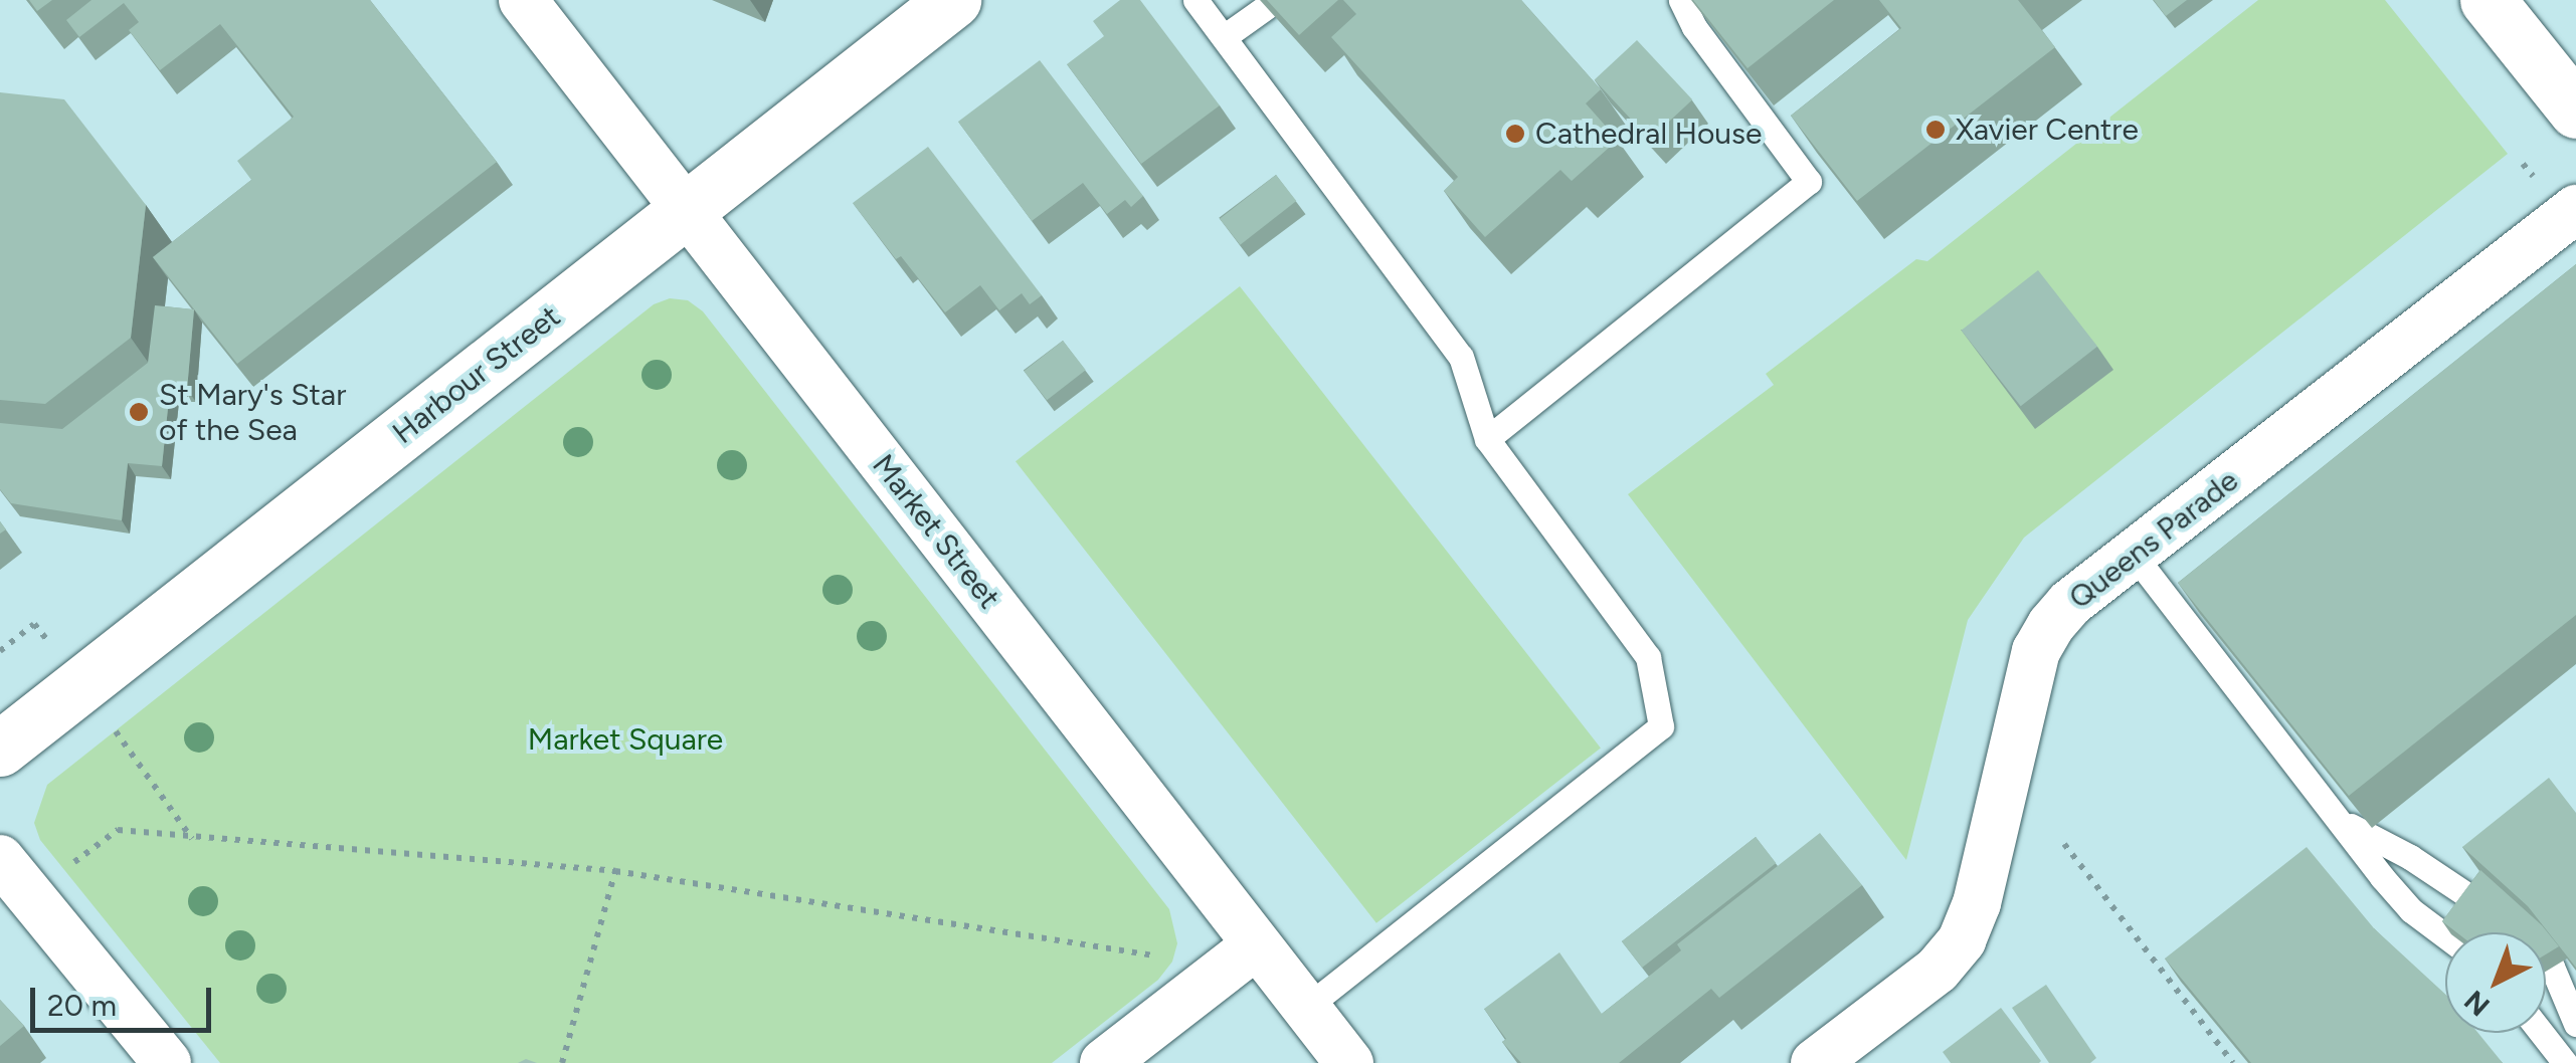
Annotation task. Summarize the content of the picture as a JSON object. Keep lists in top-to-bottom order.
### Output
{
  "streets": {
    "street": ["Harbour Street", "Market Street", "Queens Parade"]
  },
  "crossings": [
    ["Harbour Street", "Market Street"]
  ],
  "parks": ["Market Square"],
  "places": ["Xavier Centre", "Cathedral House", "St Mary's Star of the Sea"],
  "scale_bar": "20 m",
  "north": "bottom left"
}
